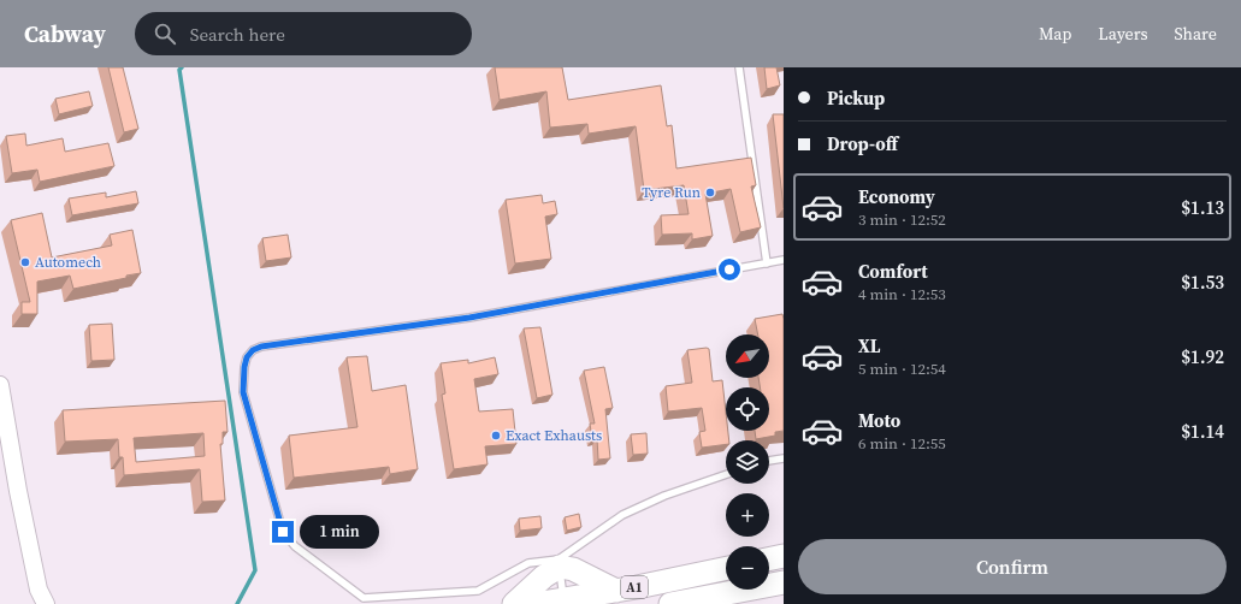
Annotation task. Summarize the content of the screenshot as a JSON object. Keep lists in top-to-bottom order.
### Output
{
  "streets": {
    "highway": ["A1"]
  },
  "places": ["Tyre Run", "Automech", "Exact Exhausts"],
  "north": "bottom left",
  "page": {
    "header": "Cabway",
    "search": "Search here",
    "nav": ["Map", "Layers", "Share"],
    "banner": ["Pickup", "Drop-off"],
    "list": [
      {
        "name": "Economy",
        "note": "3 min · 12:52",
        "value": "$1.13"
      },
      {
        "name": "Comfort",
        "note": "4 min · 12:53",
        "value": "$1.53"
      },
      {
        "name": "XL",
        "note": "5 min · 12:54",
        "value": "$1.92"
      },
      {
        "name": "Moto",
        "note": "6 min · 12:55",
        "value": "$1.14"
      }
    ],
    "map_buttons": ["+", "−"],
    "bubble": "1 min",
    "buttons": "Confirm"
  }
}
